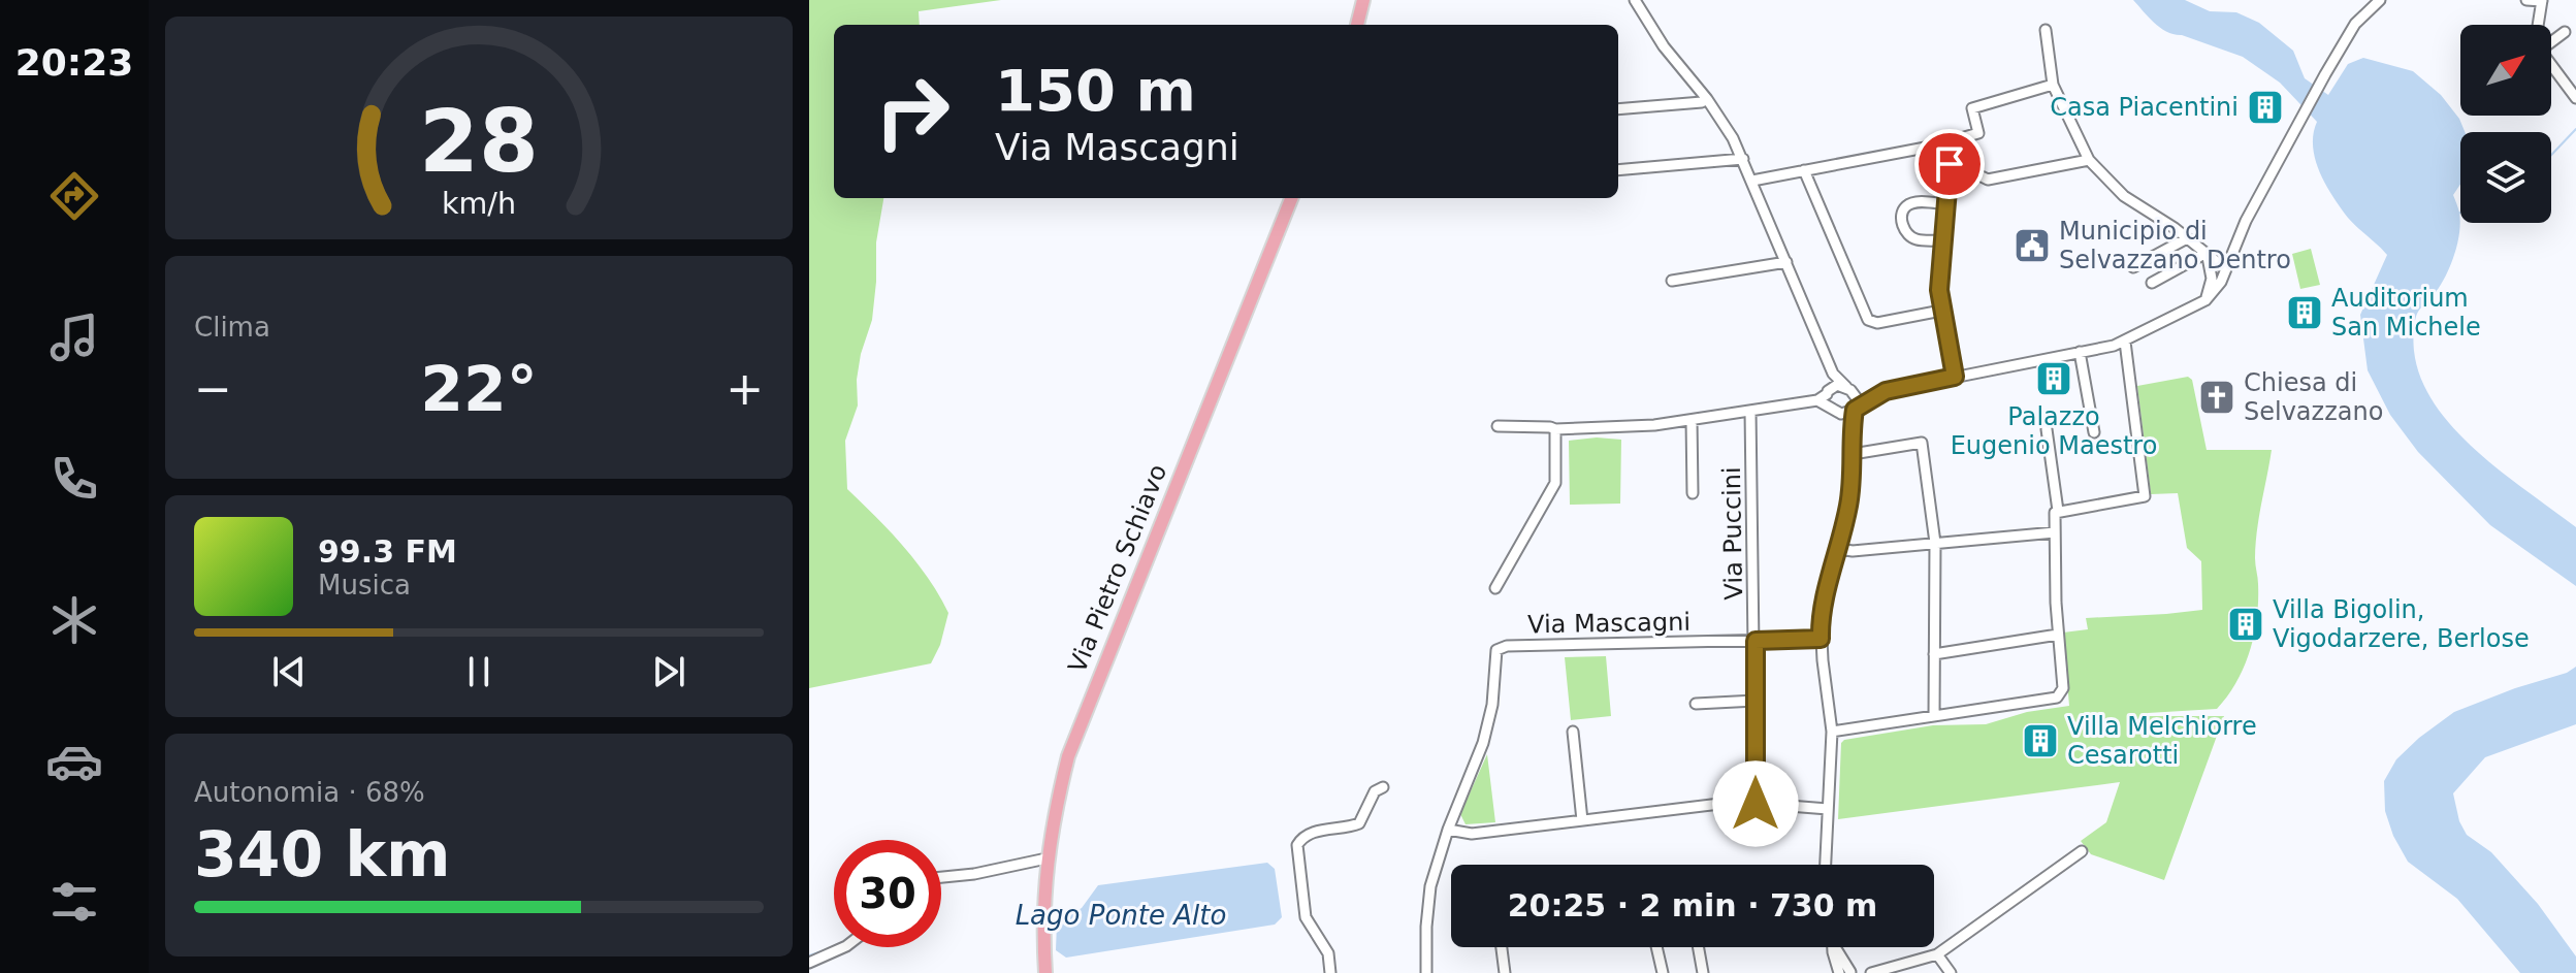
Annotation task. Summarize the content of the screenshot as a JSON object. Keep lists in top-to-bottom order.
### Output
{
  "streets": {
    "main road": ["Via Pietro Schiavo"],
    "street": ["Via Puccini", "Via Mascagni"]
  },
  "crossings": [
    ["Via Puccini", "Via Mascagni"]
  ],
  "water": ["Lago Ponte Alto"],
  "places": {
    "building": [
      "Casa Piacentini",
      "Auditorium San Michele",
      "Palazzo Eugenio Maestro",
      "Villa Bigolin, Vigodarzere, Berlose",
      "Villa Melchiorre Cesarotti"
    ],
    "public building": ["Municipio di Selvazzano Dentro"],
    "church": ["Chiesa di Selvazzano"]
  },
  "north": "top right",
  "page": {
    "tabs": "20:23",
    "turn": ["150 m", "Via Mascagni"],
    "tile": [
      "Clima",
      ["Autonomia · 68%", "340 km"]
    ],
    "heat": ["−", "22°", "+"],
    "song": ["99.3 FM", "Musica"],
    "limit": "30",
    "trip": "20:25 · 2 min · 730 m",
    "gauge": ["28", "km/h"]
  }
}
